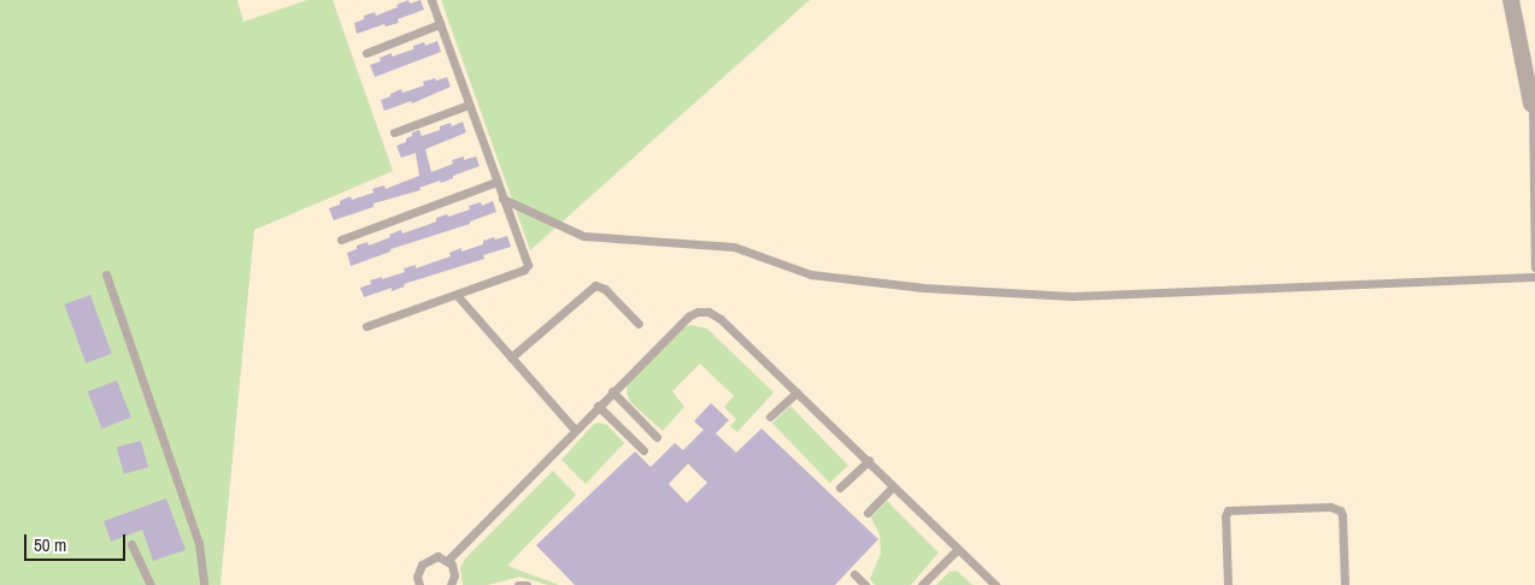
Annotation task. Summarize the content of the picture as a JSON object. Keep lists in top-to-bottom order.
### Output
{
  "scale_bar": "50 m"
}
